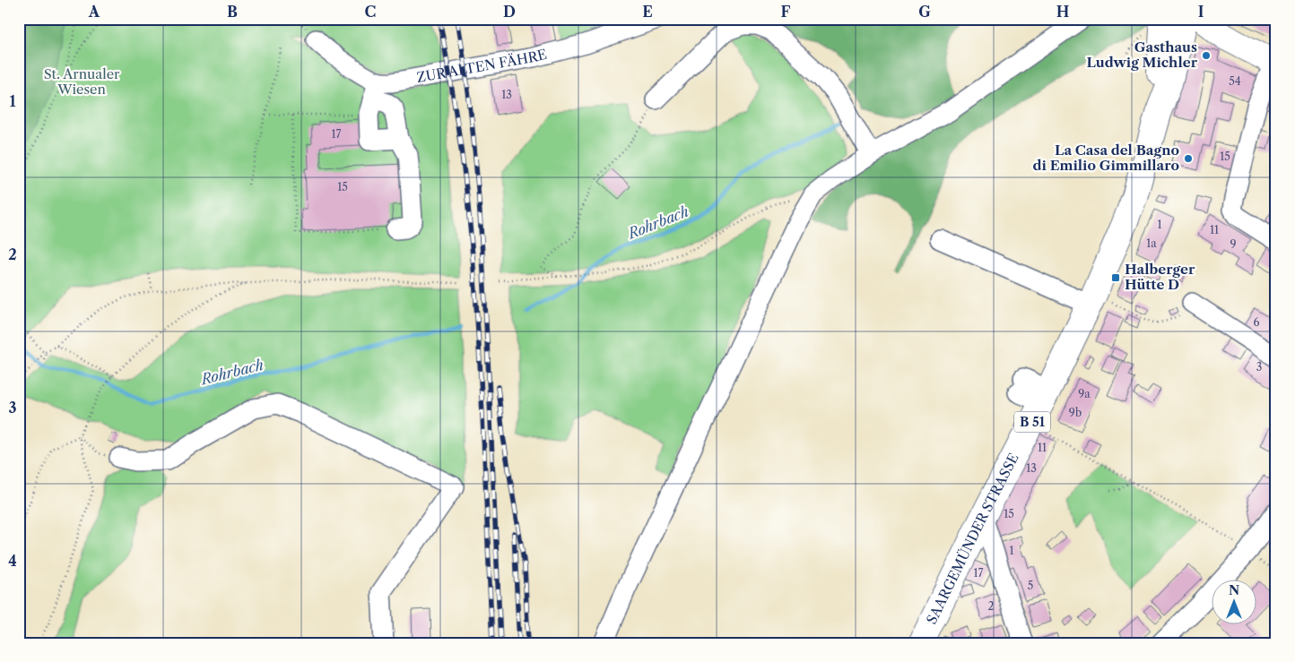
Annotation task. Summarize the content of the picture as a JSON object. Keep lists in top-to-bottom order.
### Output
{
  "streets": {
    "main road": ["B 51", "SAARGEMÜNDER STRASSE"],
    "street": ["ZUR ALTEN FÄHRE"]
  },
  "crossings": [
    ["B 51", "SAARGEMÜNDER STRASSE"]
  ],
  "water": ["Rohrbach"],
  "parks": ["St. Arnualer Wiesen"],
  "places": {
    "other": ["Gasthaus Ludwig Michler", "La Casa del Bagno di Emilio Gimmillaro"],
    "transit": ["Halberger Hütte D"]
  },
  "house_numbers": [
    "54",
    "13",
    "17",
    "15",
    "15",
    "1",
    "11",
    "1a",
    "9",
    "6",
    "3",
    "9a",
    "9b",
    "11",
    "13",
    "15",
    "1",
    "17",
    "5",
    "2"
  ],
  "north": "top",
  "grid": {
    "columns": [
      "A",
      "B",
      "C",
      "D",
      "E",
      "F",
      "G",
      "H",
      "I"
    ],
    "rows": [
      "1",
      "2",
      "3",
      "4"
    ]
  }
}
